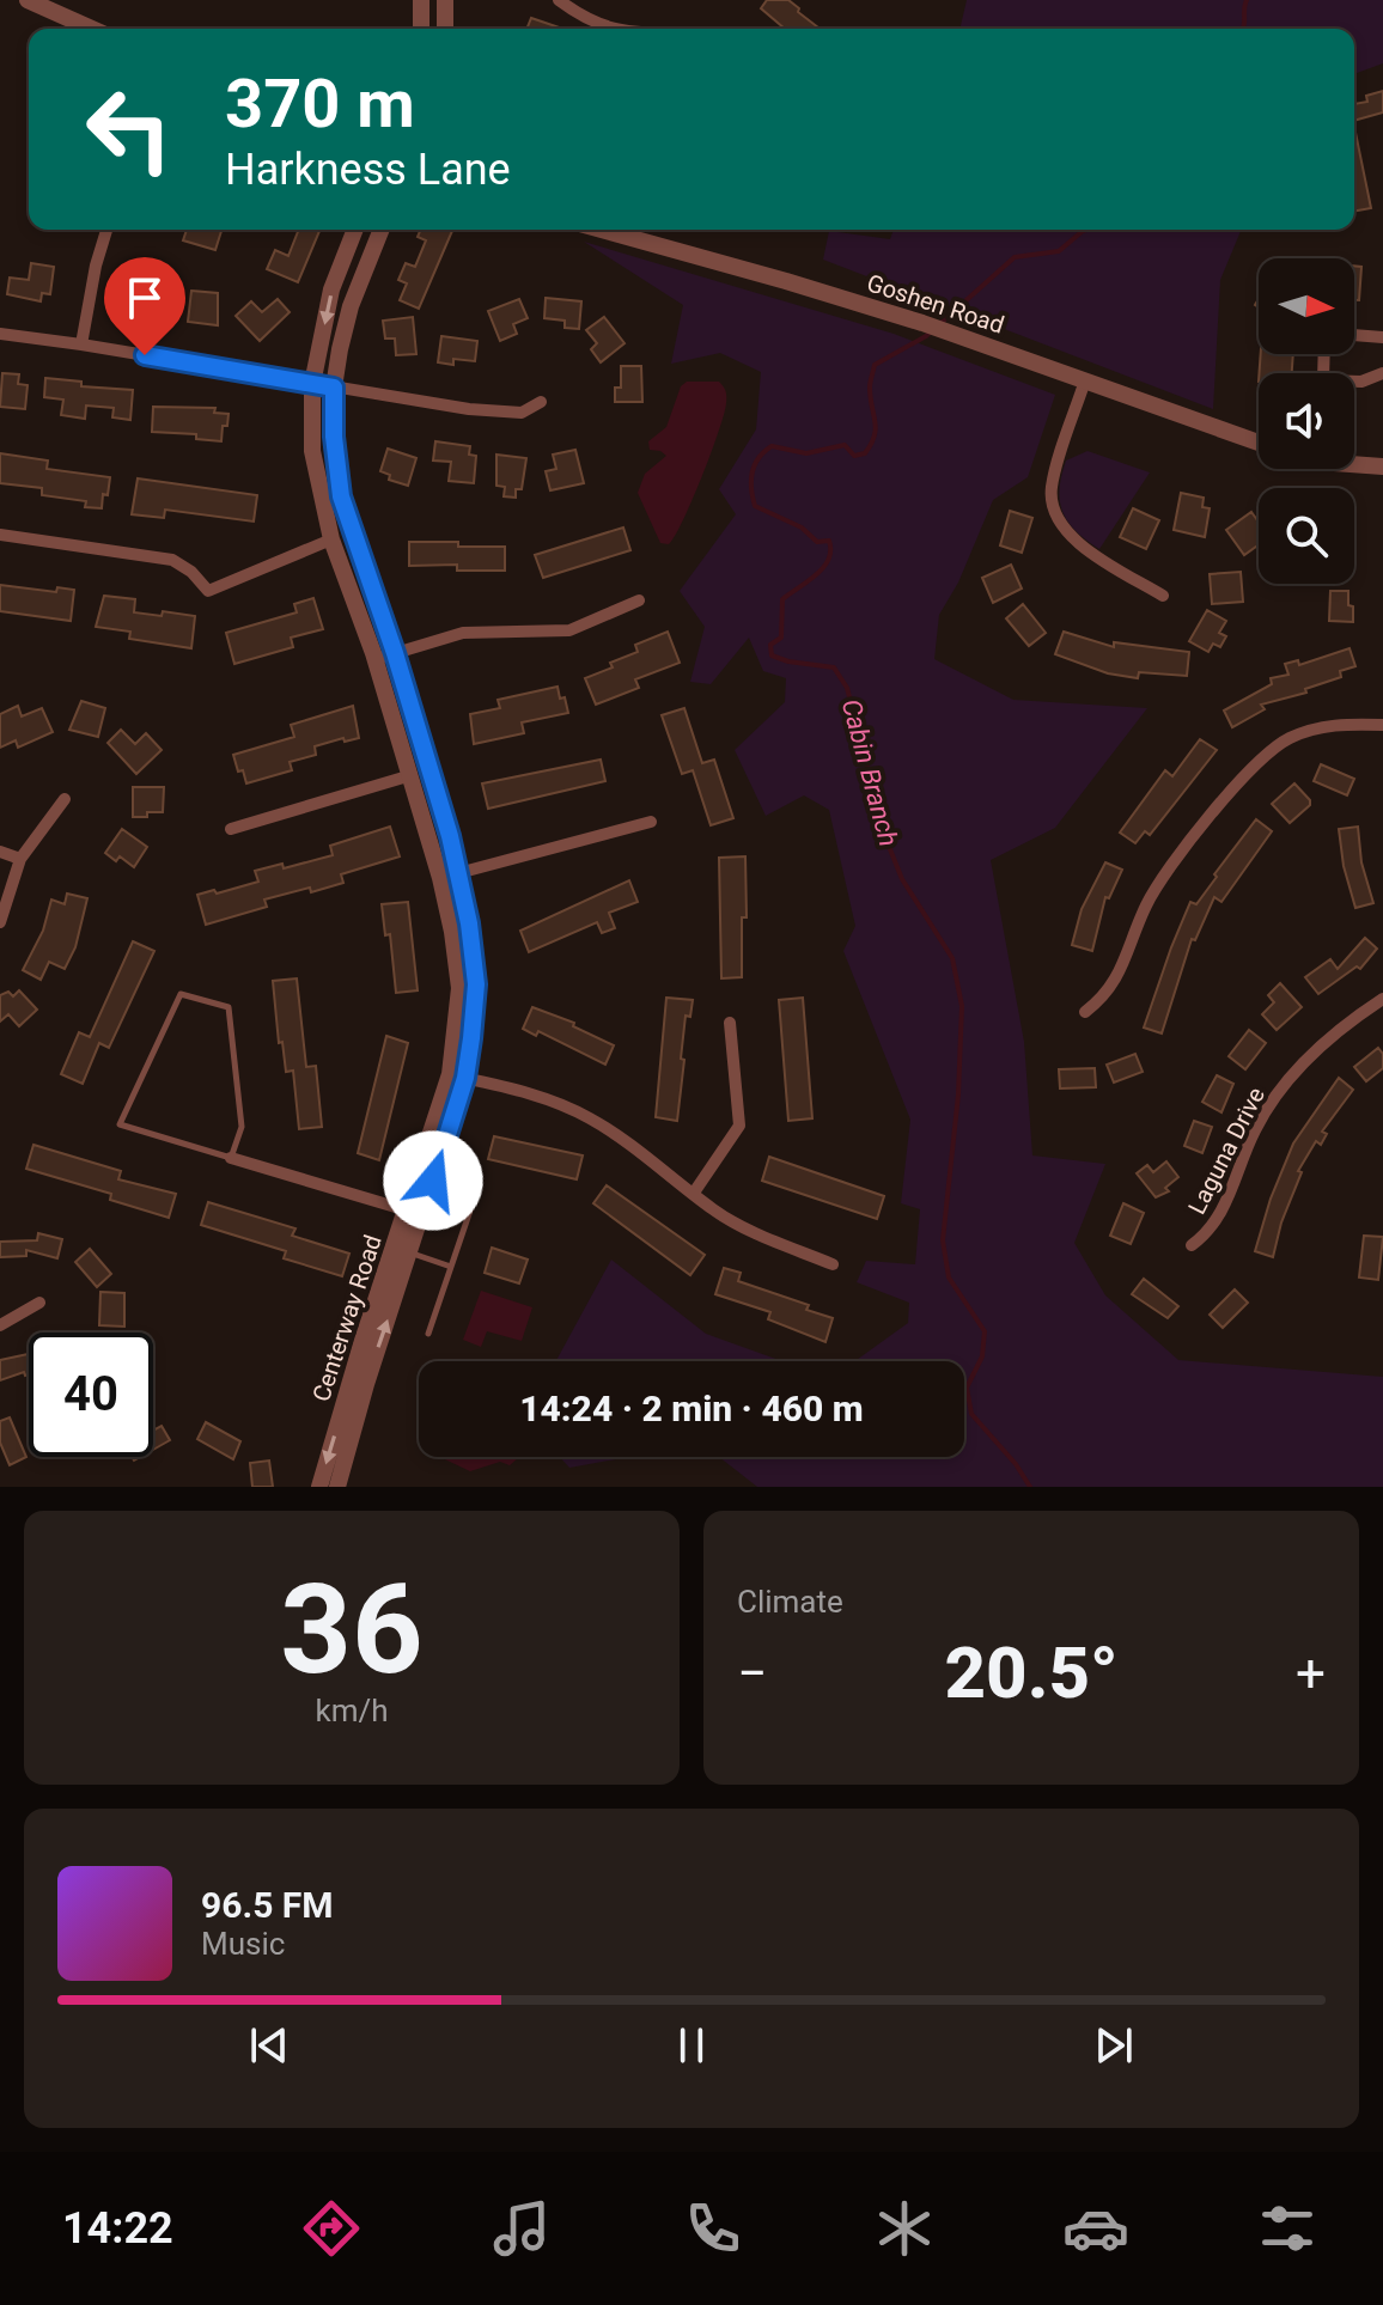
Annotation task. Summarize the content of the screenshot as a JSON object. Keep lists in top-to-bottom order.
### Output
{
  "streets": {
    "street": ["Goshen Road", "Laguna Drive", "Centerway Road"]
  },
  "water": ["Cabin Branch"],
  "north": "right",
  "page": {
    "turn": ["370 m", "Harkness Lane"],
    "limit": "40",
    "trip": "14:24 · 2 min · 460 m",
    "tile": [
      ["36", "km/h"],
      "Climate"
    ],
    "heat": ["−", "20.5°", "+"],
    "song": ["96.5 FM", "Music"],
    "tabs": "14:22"
  }
}
